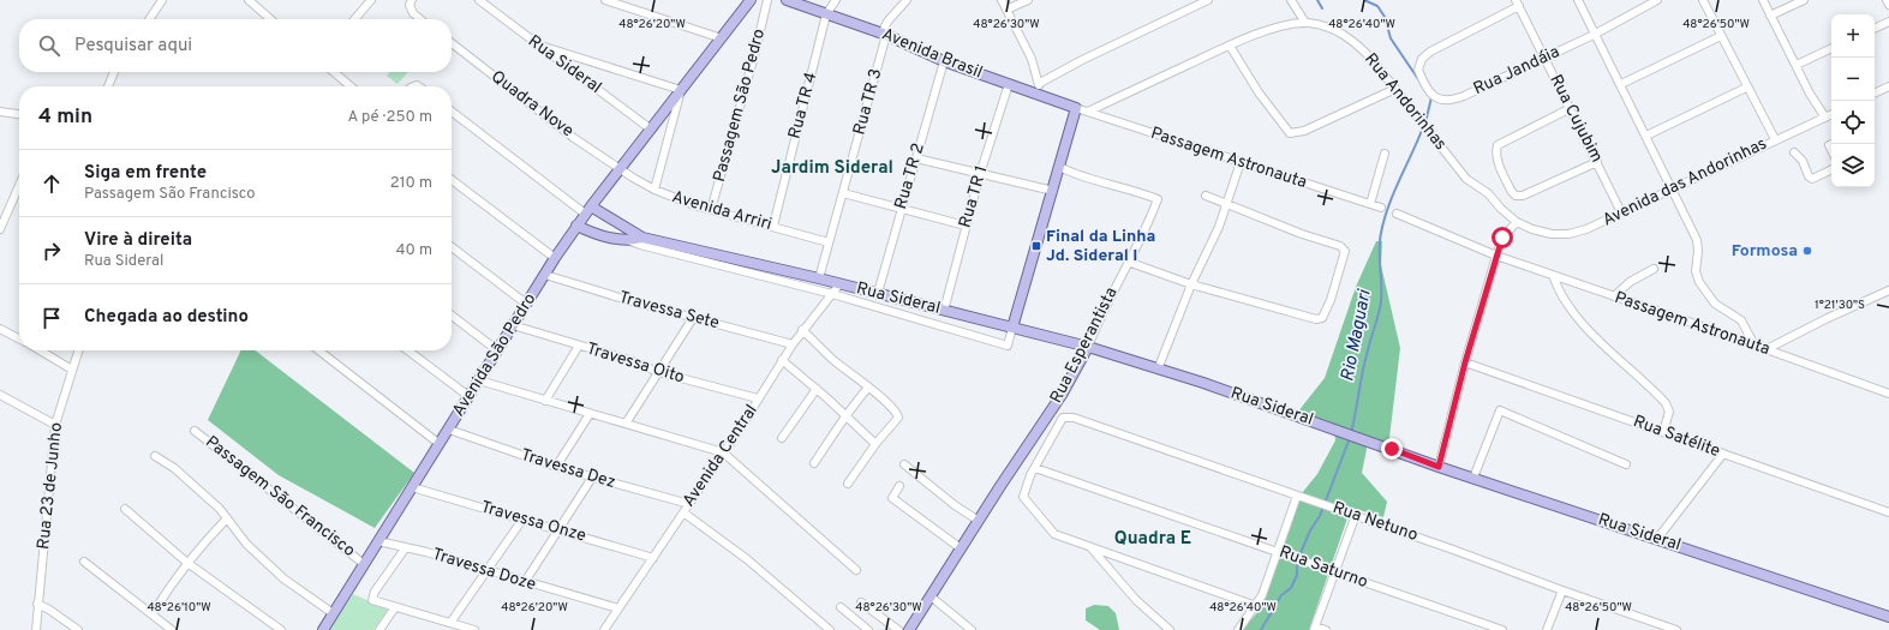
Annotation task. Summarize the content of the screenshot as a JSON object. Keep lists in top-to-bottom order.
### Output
{
  "streets": {
    "main road": [
      "Avenida Brasil",
      "Rua Sideral",
      "Rua Esperantista",
      "Avenida São Pedro"
    ],
    "street": [
      "Rua Jandáia",
      "Rua TR 3",
      "Rua Andorinhas",
      "Quadra Nove",
      "Passagem São Pedro",
      "Rua TR 4",
      "Rua Cujubim",
      "Passagem Astronauta",
      "Rua TR 2",
      "Avenida das Andorinhas",
      "Rua TR 1",
      "Avenida Arriri",
      "Travessa Sete",
      "Travessa Oito",
      "Rua Satélite",
      "Avenida Central",
      "Travessa Dez",
      "Rua 23 de Junho",
      "Passagem São Francisco",
      "Travessa Onze",
      "Rua Netuno",
      "Rua Saturno",
      "Travessa Doze"
    ]
  },
  "crossings": [
    ["Avenida Brasil", "Rua TR 3"],
    ["Avenida Brasil", "Rua TR 4"],
    ["Avenida Brasil", "Passagem Astronauta"],
    ["Avenida Brasil", "Rua TR 2"],
    ["Avenida Brasil", "Rua TR 1"],
    ["Rua Sideral", "Rua TR 3"],
    ["Rua Sideral", "Rua TR 2"],
    ["Rua Sideral", "Rua TR 1"],
    ["Rua Sideral", "Rua Esperantista"],
    ["Rua Sideral", "Avenida São Pedro"],
    ["Rua Sideral", "Avenida Central"],
    ["Rua Jandáia", "Rua Cujubim"],
    ["Rua TR 3", "Avenida Arriri"],
    ["Rua Andorinhas", "Passagem Astronauta"],
    ["Rua Andorinhas", "Avenida das Andorinhas"],
    ["Quadra Nove", "Avenida Arriri"],
    ["Quadra Nove", "Avenida São Pedro"],
    ["Passagem São Pedro", "Avenida Arriri"],
    ["Rua TR 4", "Avenida Arriri"],
    ["Rua Cujubim", "Avenida das Andorinhas"],
    ["Avenida Arriri", "Avenida São Pedro"],
    ["Travessa Sete", "Avenida São Pedro"],
    ["Travessa Sete", "Avenida Central"],
    ["Avenida São Pedro", "Travessa Oito"],
    ["Avenida São Pedro", "Travessa Dez"],
    ["Avenida São Pedro", "Passagem São Francisco"],
    ["Avenida São Pedro", "Travessa Onze"],
    ["Avenida São Pedro", "Travessa Doze"],
    ["Travessa Oito", "Avenida Central"],
    ["Avenida Central", "Travessa Dez"],
    ["Avenida Central", "Travessa Onze"],
    ["Avenida Central", "Travessa Doze"],
    ["Rua Netuno", "Rua Saturno"]
  ],
  "districts": ["Jardim Sideral", "Quadra E"],
  "water": ["Rio Maguari"],
  "places": {
    "transit": ["Final da Linha Jd. Sideral I"],
    "other": ["Formosa"]
  },
  "page": {
    "map_buttons": ["+", "−"],
    "search": "Pesquisar aqui",
    "heading": ["4 min", "A pé · 250 m"],
    "list": [
      ["Siga em frente", "Passagem São Francisco", "210 m"],
      ["Vire à direita", "Rua Sideral", "40 m"],
      "Chegada ao destino"
    ]
  },
  "coordinates": [
    "48°26'20\"W",
    "48°26'30\"W",
    "48°26'40\"W",
    "48°26'50\"W",
    "1°21'30\"S",
    "48°26'10\"W"
  ]
}
